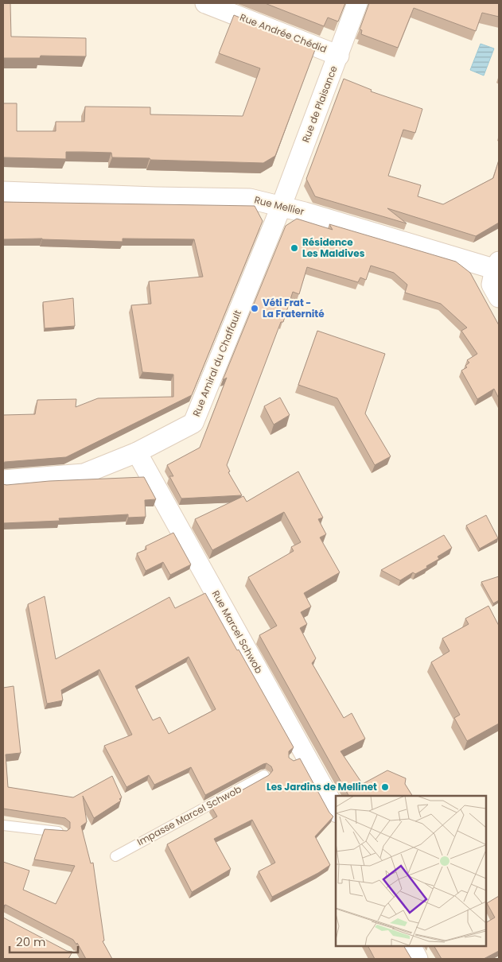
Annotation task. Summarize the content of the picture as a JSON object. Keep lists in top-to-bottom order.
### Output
{
  "streets": {
    "street": [
      "Rue Andrée Chédid",
      "Rue de Plaisance",
      "Rue Mellier",
      "Rue Amiral du Chaffault",
      "Rue Marcel Schwob"
    ],
    "lane": ["Impasse Marcel Schwob"]
  },
  "crossings": [
    ["Rue Andrée Chédid", "Rue de Plaisance"],
    ["Rue de Plaisance", "Rue Mellier"],
    ["Rue de Plaisance", "Rue Amiral du Chaffault"],
    ["Rue Mellier", "Rue Amiral du Chaffault"],
    ["Rue Amiral du Chaffault", "Rue Marcel Schwob"]
  ],
  "places": ["Résidence Les Maldives", "Véti Frat - La Fraternité", "Les Jardins de Mellinet"],
  "scale_bar": "20 m"
}
